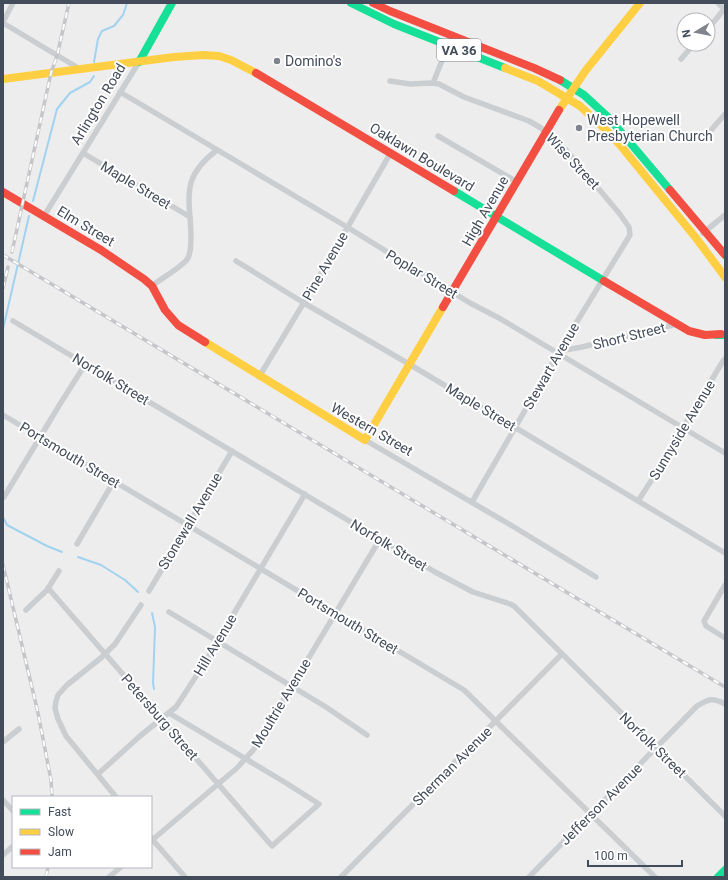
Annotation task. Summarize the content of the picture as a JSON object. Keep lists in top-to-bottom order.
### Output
{
  "streets": {
    "main road": [
      "VA 36",
      "Arlington Road",
      "Oaklawn Boulevard",
      "High Avenue",
      "Elm Street",
      "Western Street"
    ],
    "street": [
      "Wise Street",
      "Maple Street",
      "Pine Avenue",
      "Poplar Street",
      "Short Street",
      "Stewart Avenue",
      "Norfolk Street",
      "Sunnyside Avenue",
      "Portsmouth Street",
      "Stonewall Avenue",
      "Hill Avenue",
      "Moultrie Avenue",
      "Petersburg Street",
      "Sherman Avenue",
      "Jefferson Avenue"
    ]
  },
  "crossings": [
    ["VA 36", "High Avenue"],
    ["Arlington Road", "Oaklawn Boulevard"],
    ["Arlington Road", "Maple Street"],
    ["Arlington Road", "Elm Street"],
    ["Arlington Road", "Poplar Street"],
    ["Oaklawn Boulevard", "High Avenue"],
    ["Oaklawn Boulevard", "Pine Avenue"],
    ["Oaklawn Boulevard", "Short Street"],
    ["Oaklawn Boulevard", "Stewart Avenue"],
    ["Wise Street", "High Avenue"],
    ["Wise Street", "Stewart Avenue"],
    ["Maple Street", "High Avenue"],
    ["Maple Street", "Pine Avenue"],
    ["Maple Street", "Stewart Avenue"],
    ["Maple Street", "Sunnyside Avenue"],
    ["High Avenue", "Poplar Street"],
    ["High Avenue", "Western Street"],
    ["Elm Street", "Western Street"],
    ["Pine Avenue", "Poplar Street"],
    ["Pine Avenue", "Western Street"],
    ["Poplar Street", "Short Street"],
    ["Poplar Street", "Stewart Avenue"],
    ["Poplar Street", "Sunnyside Avenue"],
    ["Short Street", "Stewart Avenue"],
    ["Stewart Avenue", "Western Street"],
    ["Norfolk Street", "Stonewall Avenue"],
    ["Norfolk Street", "Hill Avenue"],
    ["Norfolk Street", "Moultrie Avenue"],
    ["Norfolk Street", "Sherman Avenue"],
    ["Norfolk Street", "Jefferson Avenue"],
    ["Portsmouth Street", "Stonewall Avenue"],
    ["Portsmouth Street", "Hill Avenue"],
    ["Portsmouth Street", "Moultrie Avenue"],
    ["Portsmouth Street", "Sherman Avenue"],
    ["Portsmouth Street", "Jefferson Avenue"],
    ["Hill Avenue", "Petersburg Street"],
    ["Moultrie Avenue", "Petersburg Street"]
  ],
  "places": ["Domino's", "West Hopewell Presbyterian Church"],
  "legend": ["Fast", "Slow", "Jam"],
  "scale_bar": "100 m",
  "north": "left"
}
